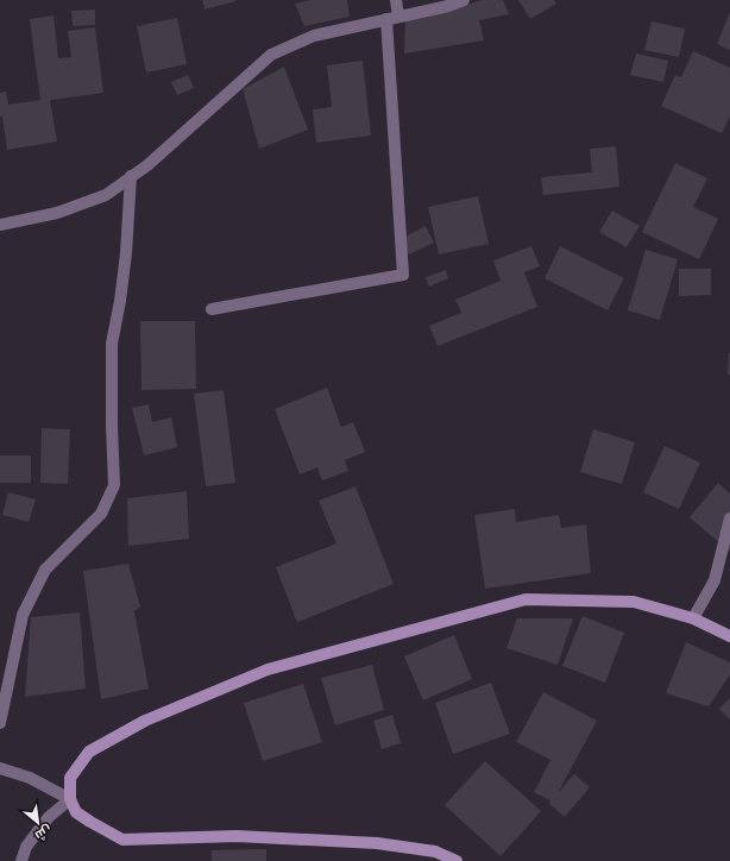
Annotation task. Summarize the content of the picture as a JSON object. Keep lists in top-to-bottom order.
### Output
{
  "north": "bottom right"
}
